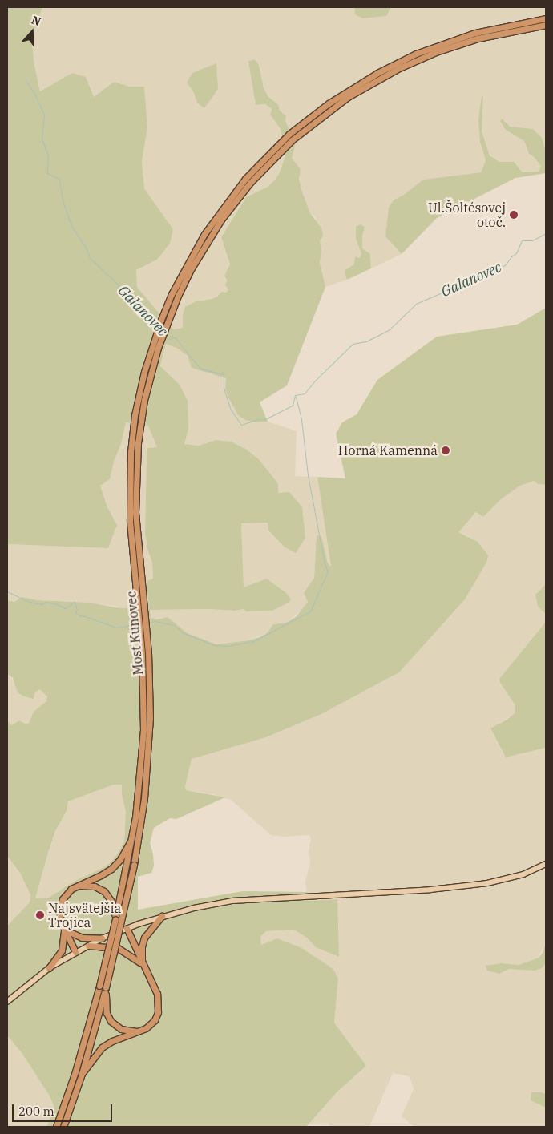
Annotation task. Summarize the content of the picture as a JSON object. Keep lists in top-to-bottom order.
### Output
{
  "streets": {
    "highway": ["Most Kunovec"]
  },
  "water": ["Galanovec"],
  "places": ["Ul.Šoltésovej otoč.", "Horná Kamenná", "Najsvätejšia Trojica"],
  "scale_bar": "200 m",
  "north": "top"
}
